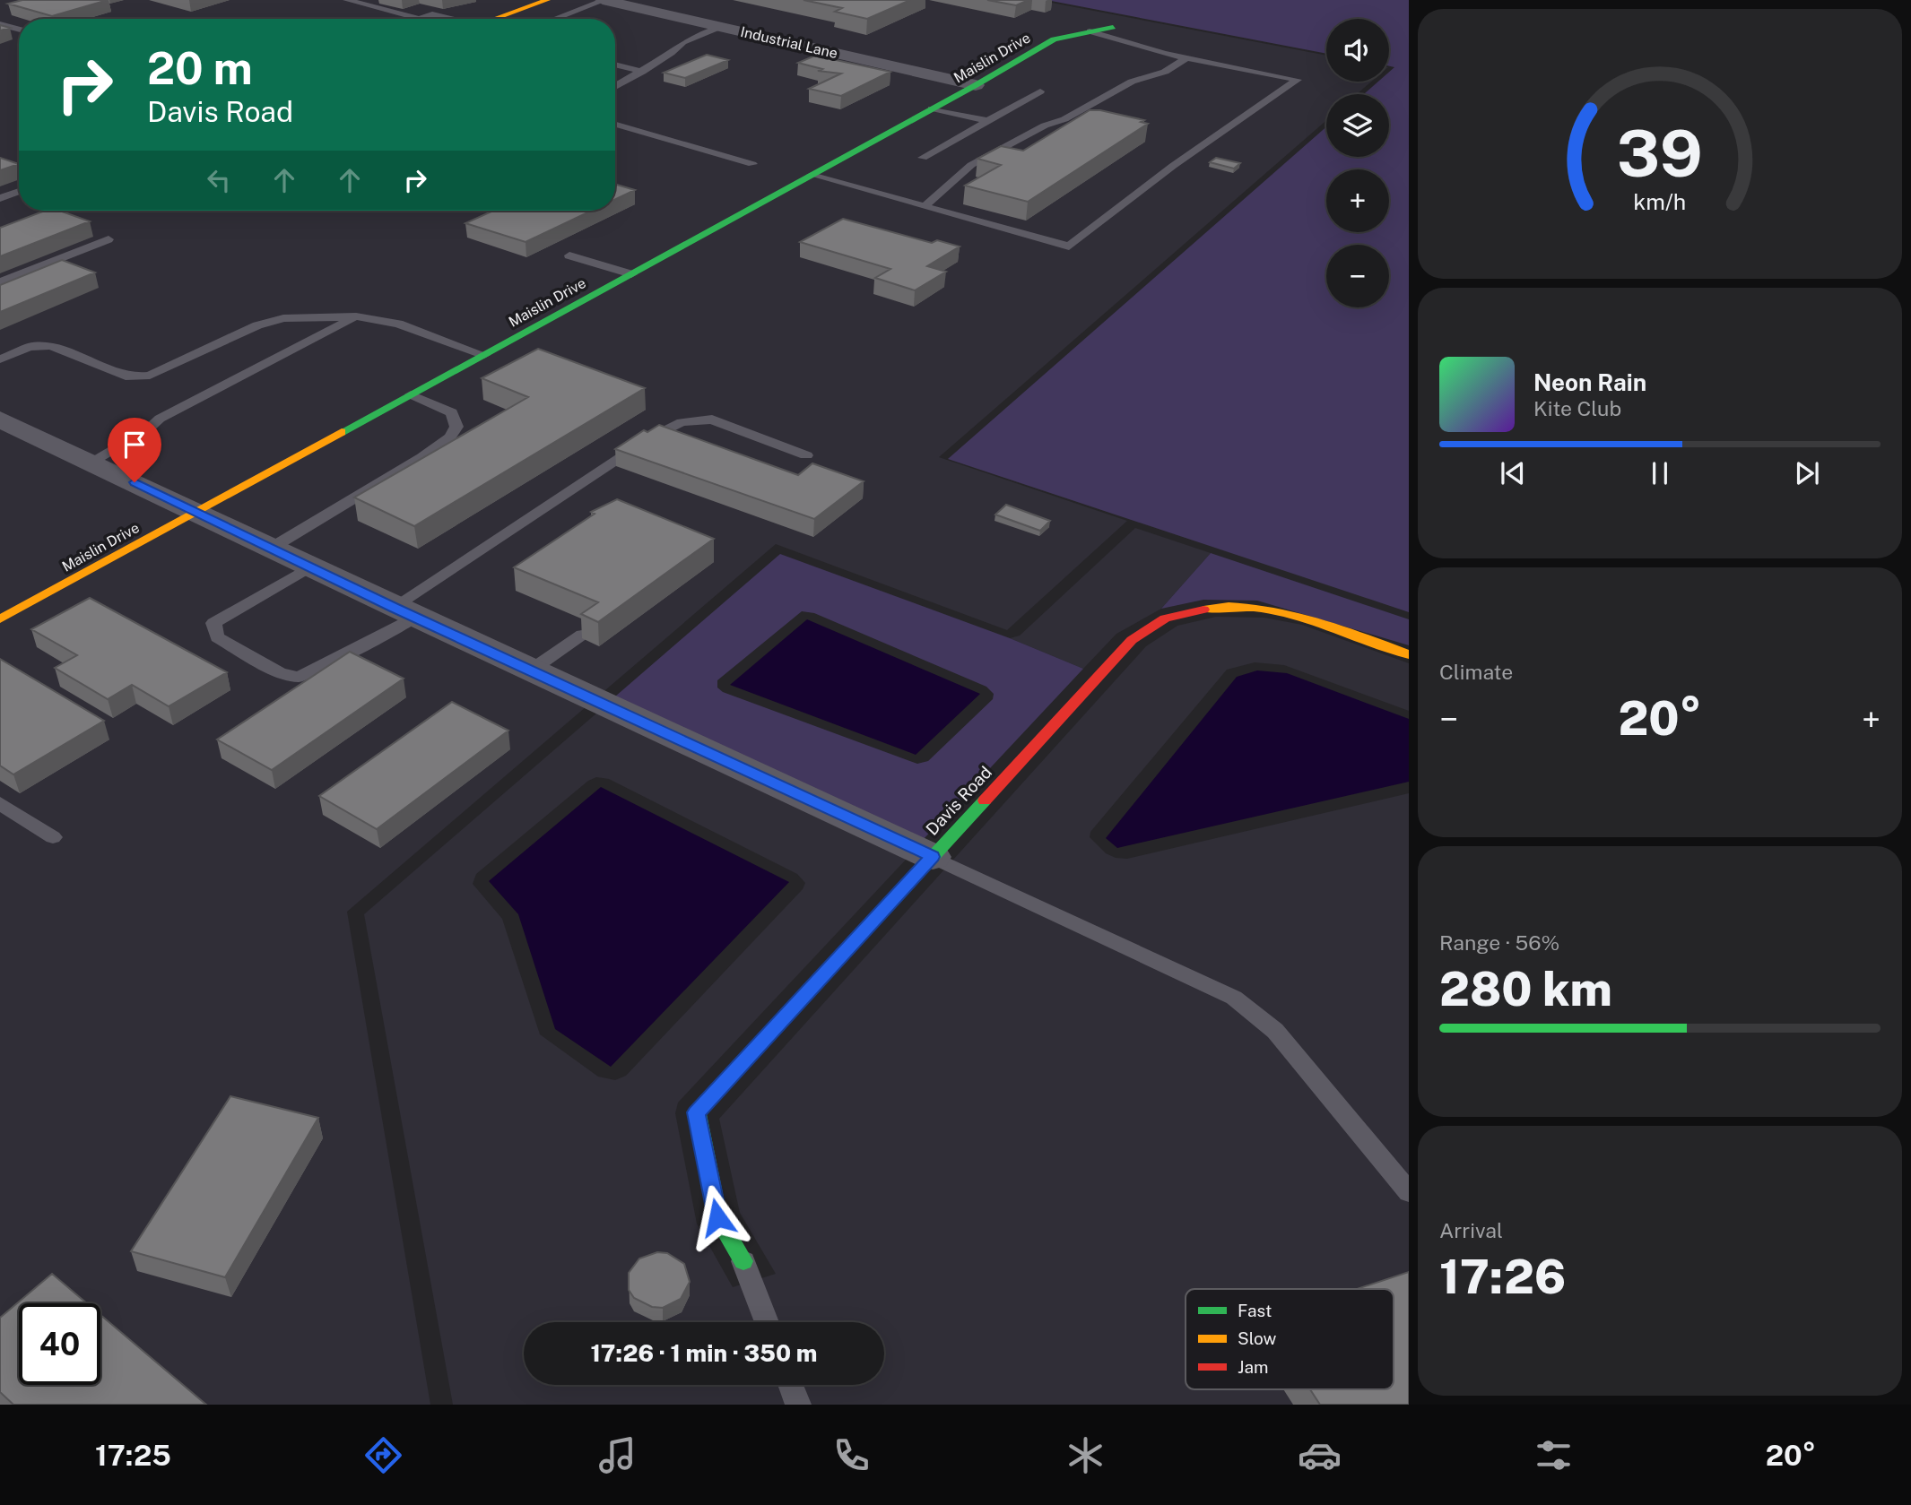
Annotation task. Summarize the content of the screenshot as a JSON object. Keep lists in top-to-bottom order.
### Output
{
  "streets": {
    "street": ["Industrial Lane", "Maislin Drive", "Davis Road"]
  },
  "crossings": [
    ["Industrial Lane", "Maislin Drive"]
  ],
  "legend": ["Fast", "Slow", "Jam"],
  "page": {
    "map_buttons": ["+", "−"],
    "turn": ["20 m", "Davis Road"],
    "song": ["Neon Rain", "Kite Club"],
    "tile": [
      "Climate",
      ["Range · 56%", "280 km"],
      ["Arrival", "17:26"]
    ],
    "heat": ["−", "20°", "+"],
    "limit": "40",
    "trip": "17:26 · 1 min · 350 m",
    "tabs": ["17:25", "20°"],
    "gauge": ["39", "km/h"]
  }
}
